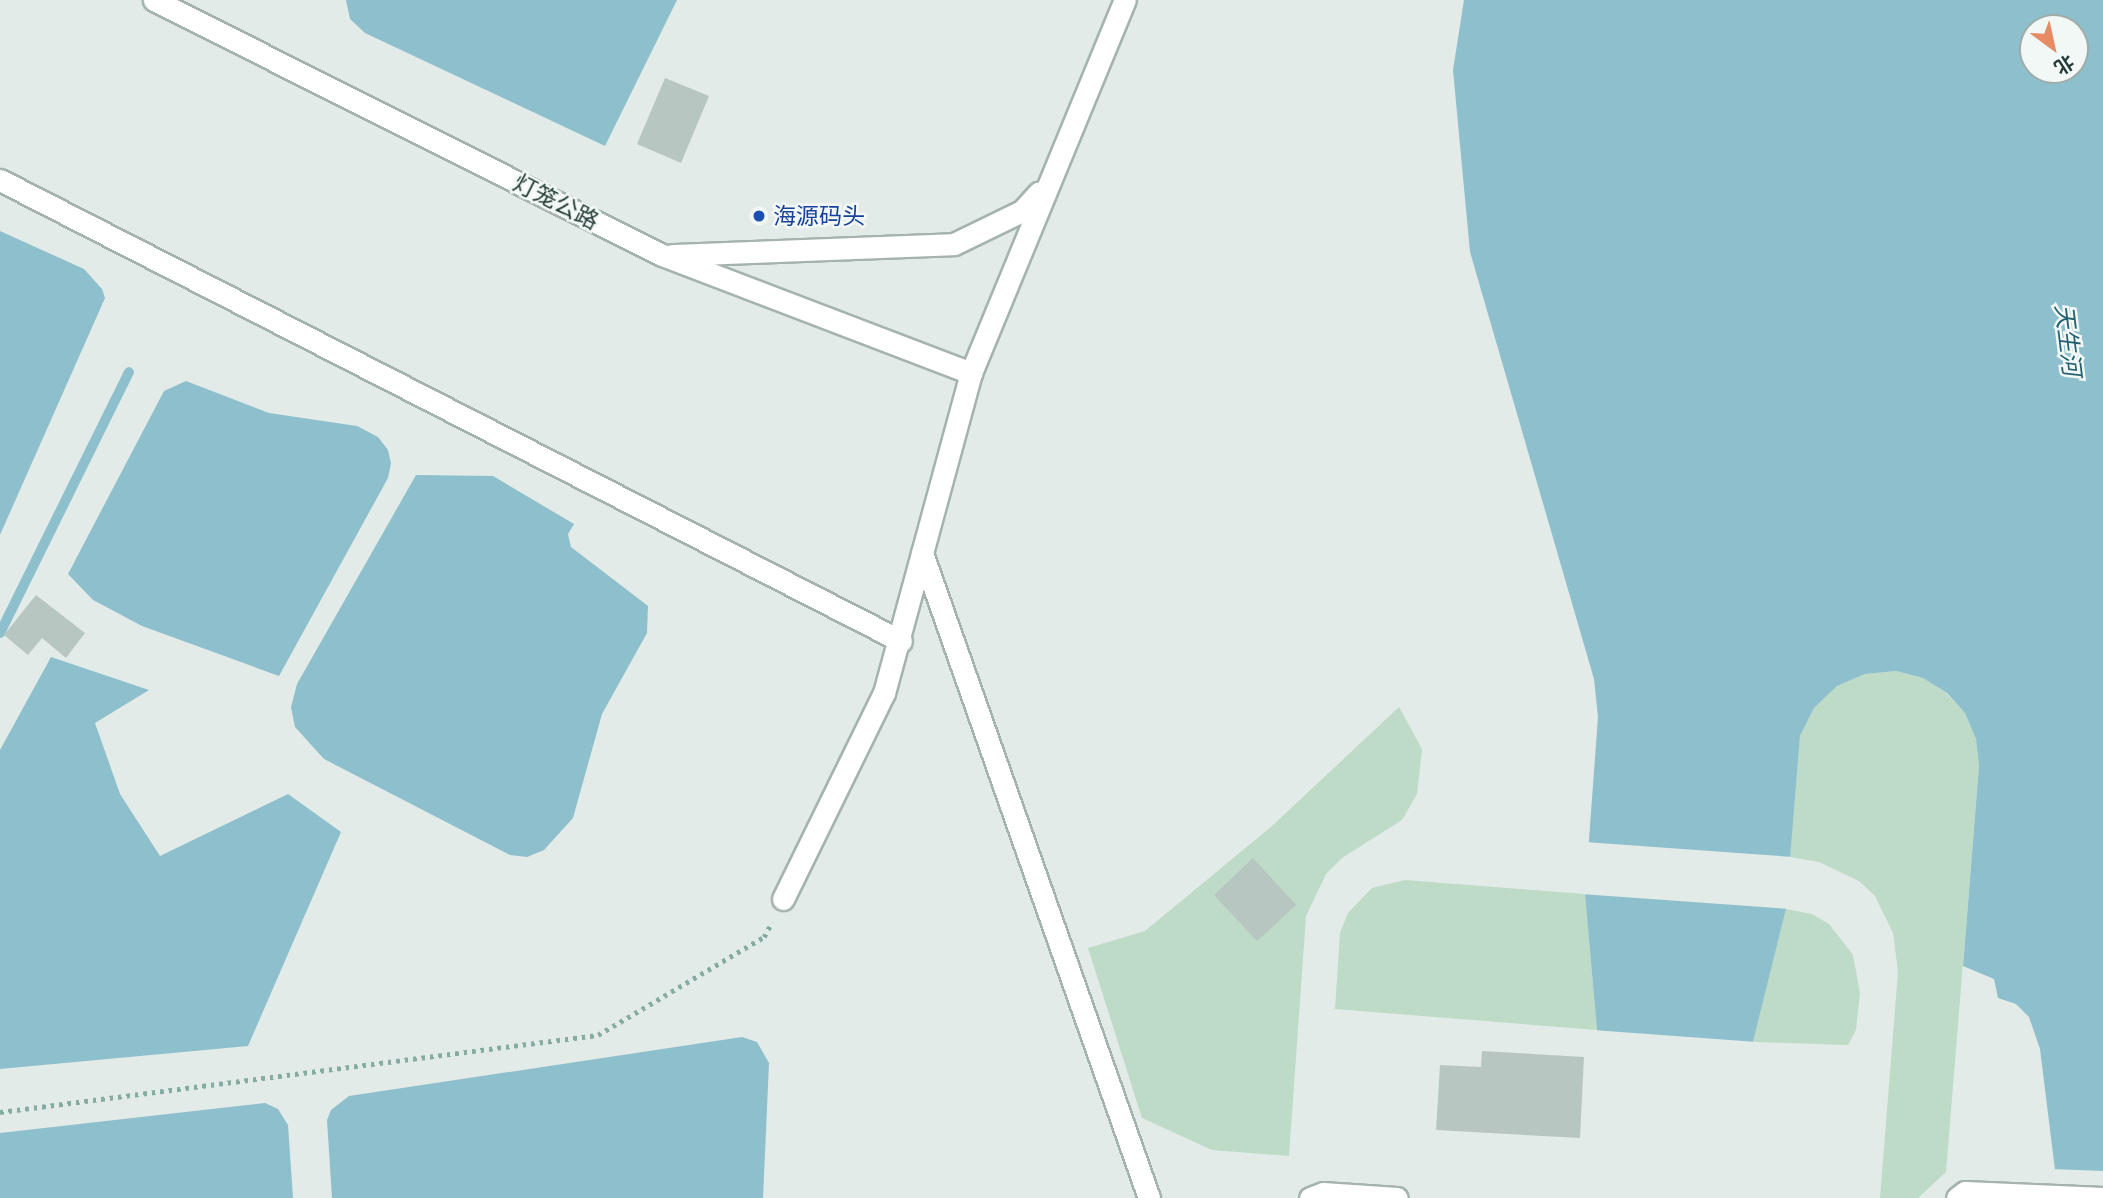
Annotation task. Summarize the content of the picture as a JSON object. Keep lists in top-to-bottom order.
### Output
{
  "streets": {
    "street": ["灯笼公路"]
  },
  "water": ["天生河"],
  "places": ["海源码头"],
  "north": "bottom right"
}
